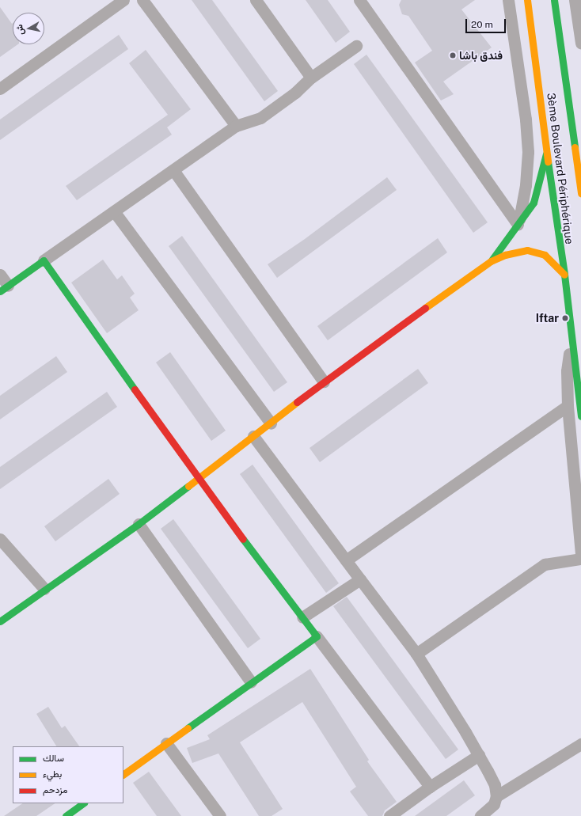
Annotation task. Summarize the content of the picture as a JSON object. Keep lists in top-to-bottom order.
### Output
{
  "streets": {
    "main road": ["3ème Boulevard Périphérique"]
  },
  "places": ["فندق باشا", "Iftar"],
  "legend": ["سالك", "بطيء", "مزدحم"],
  "scale_bar": "20 m",
  "north": "left"
}
